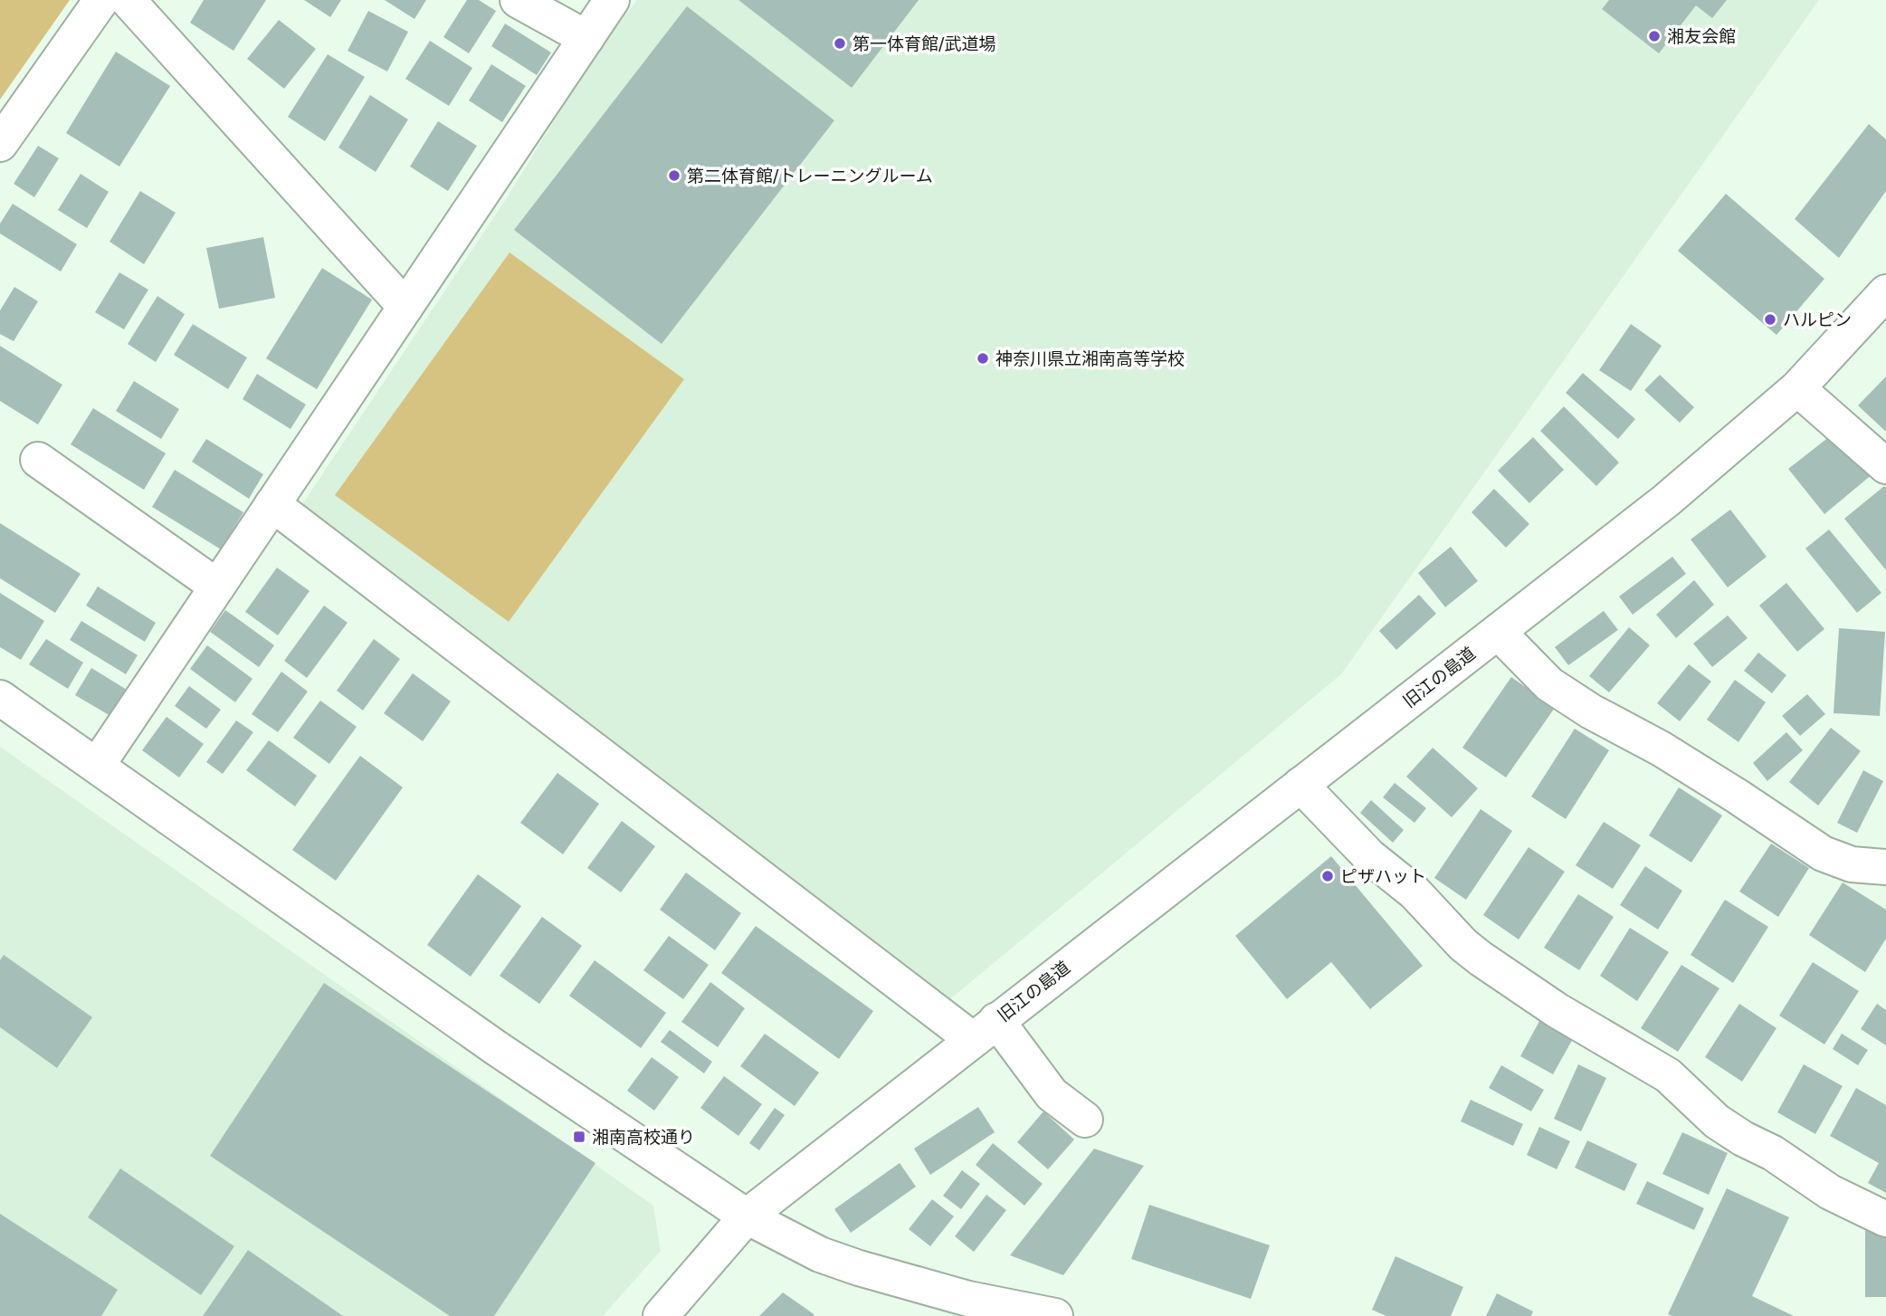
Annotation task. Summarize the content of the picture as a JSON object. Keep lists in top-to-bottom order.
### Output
{
  "streets": {
    "street": ["旧江の島道"]
  },
  "places": {
    "other": [
      "湘友会館",
      "第一体育館/武道場",
      "第二体育館/トレーニングルーム",
      "ハルピン",
      "神奈川県立湘南高等学校",
      "ピザハット"
    ],
    "transit": ["湘南高校通り"]
  }
}
